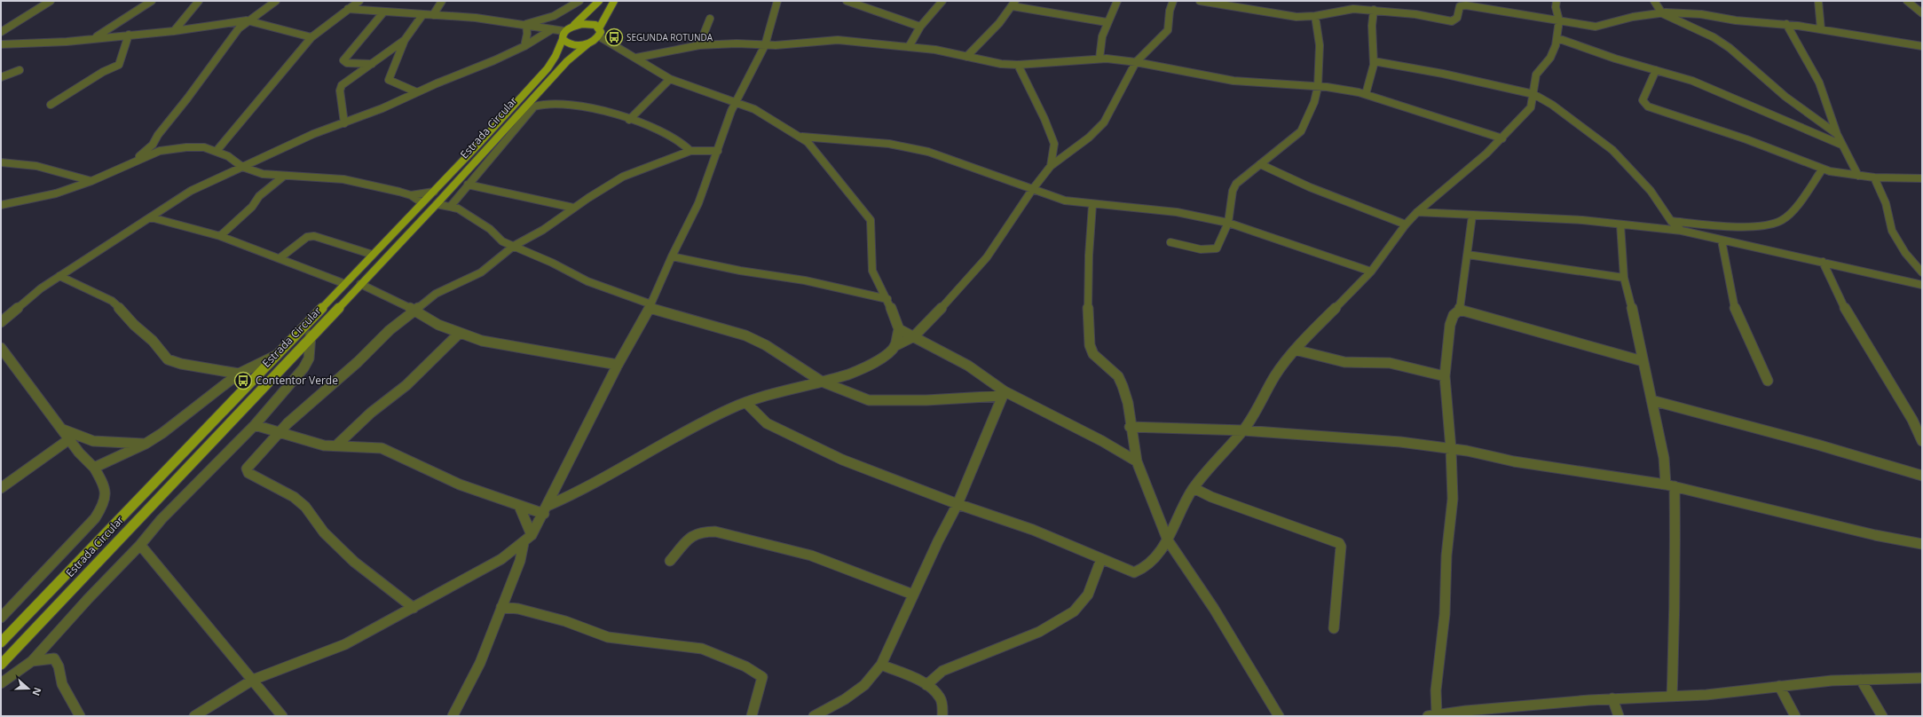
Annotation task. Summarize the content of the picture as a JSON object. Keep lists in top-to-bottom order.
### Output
{
  "streets": {
    "main road": ["Estrada Circular"]
  },
  "places": {
    "bus stop": ["SEGUNDA ROTUNDA", "Contentor Verde"]
  },
  "north": "right"
}
